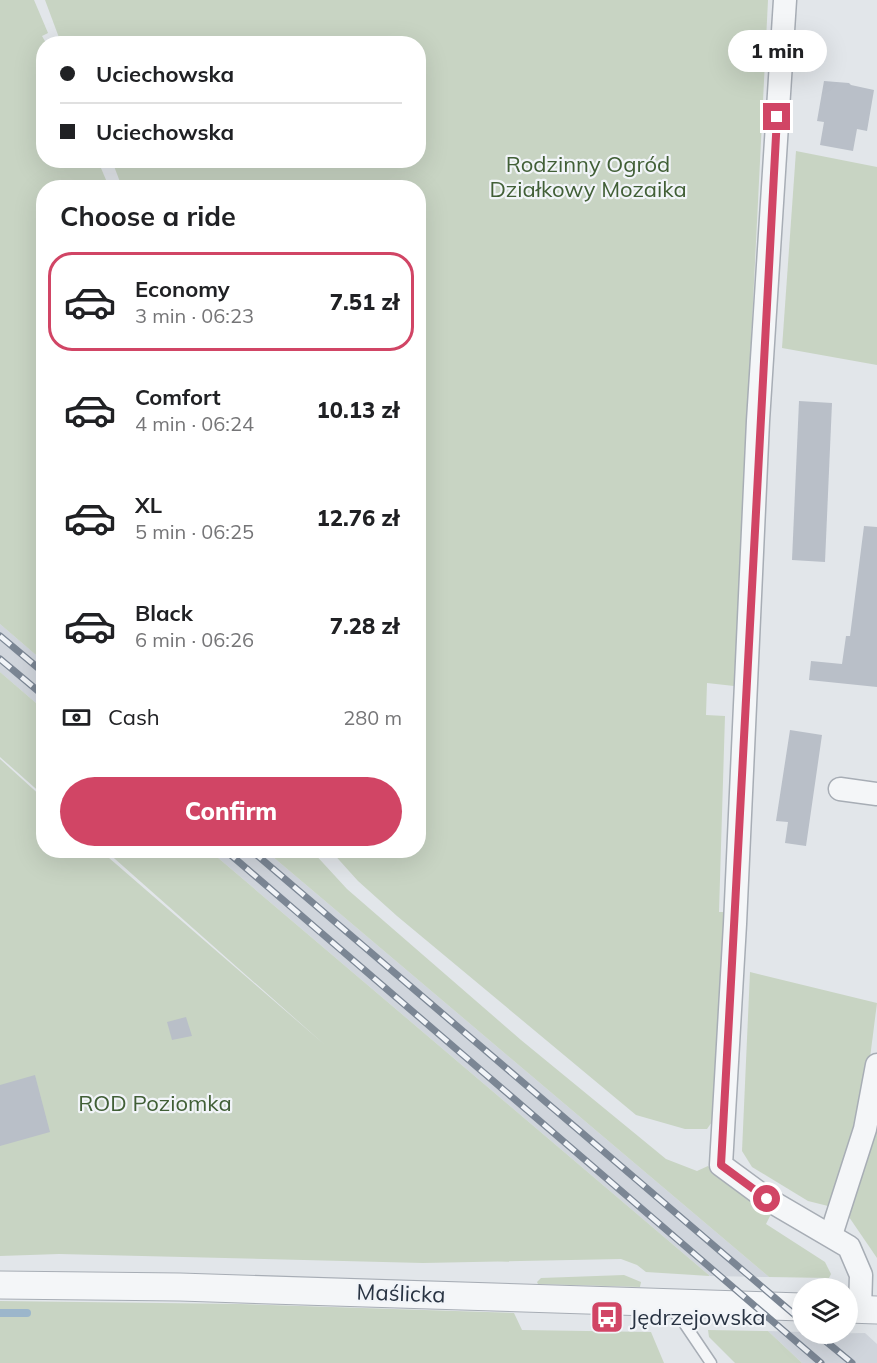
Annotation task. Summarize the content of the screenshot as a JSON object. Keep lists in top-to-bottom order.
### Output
{
  "streets": {
    "street": ["Maślicka"]
  },
  "parks": ["Rodzinny Ogród Działkowy Mozaika", "ROD Poziomka"],
  "places": {
    "bus stop": ["Jędrzejowska"]
  },
  "page": {
    "bubble": "1 min",
    "banner": ["Uciechowska", "Uciechowska"],
    "heading": "Choose a ride",
    "list": [
      {
        "name": "Economy",
        "note": "3 min · 06:23",
        "value": "7.51 zł"
      },
      {
        "name": "Comfort",
        "note": "4 min · 06:24",
        "value": "10.13 zł"
      },
      {
        "name": "XL",
        "note": "5 min · 06:25",
        "value": "12.76 zł"
      },
      {
        "name": "Black",
        "note": "6 min · 06:26",
        "value": "7.28 zł"
      }
    ],
    "pay": ["Cash", "280 m"],
    "buttons": "Confirm"
  }
}
